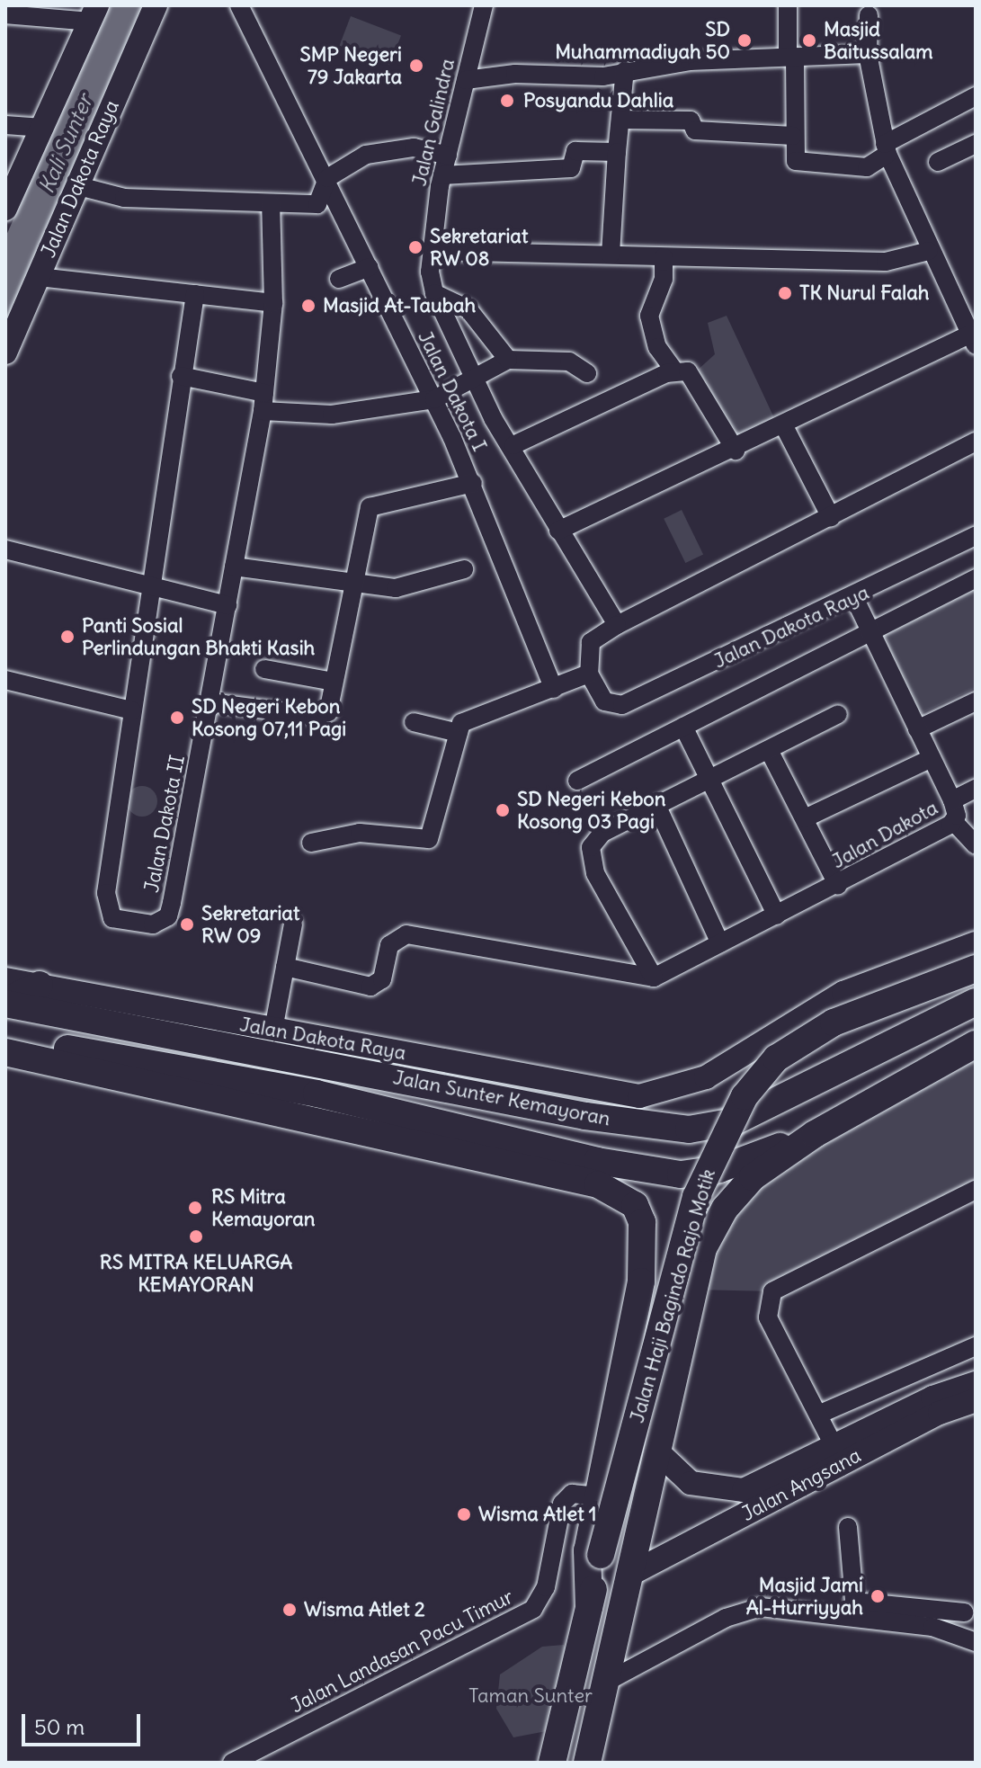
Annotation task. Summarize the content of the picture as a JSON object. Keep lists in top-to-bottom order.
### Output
{
  "streets": {
    "main road": ["Jalan Sunter Kemayoran", "Jalan Haji Bagindo Rajo Motik"],
    "street": [
      "Jalan Galindra",
      "Jalan Dakota Raya",
      "Jalan Dakota I",
      "Jalan Dakota II",
      "Jalan Dakota",
      "Jalan Angsana",
      "Jalan Landasan Pacu Timur"
    ]
  },
  "crossings": [
    ["Jalan Dakota Raya", "Jalan Dakota"],
    ["Jalan Dakota Raya", "Jalan Sunter Kemayoran"],
    ["Jalan Sunter Kemayoran", "Jalan Haji Bagindo Rajo Motik"],
    ["Jalan Haji Bagindo Rajo Motik", "Jalan Angsana"]
  ],
  "water": ["Kali Sunter"],
  "parks": ["Taman Sunter"],
  "places": [
    "SD Muhammadiyah 50",
    "Masjid Baitussalam",
    "SMP Negeri 79 Jakarta",
    "Posyandu Dahlia",
    "Sekretariat RW 08",
    "TK Nurul Falah",
    "Masjid At-Taubah",
    "Panti Sosial Perlindungan Bhakti Kasih",
    "SD Negeri Kebon Kosong 07,11 Pagi",
    "SD Negeri Kebon Kosong 03 Pagi",
    "Sekretariat RW 09",
    "RS Mitra Kemayoran",
    "RS MITRA KELUARGA KEMAYORAN",
    "Wisma Atlet 1",
    "Masjid Jami Al-Hurriyyah",
    "Wisma Atlet 2"
  ],
  "scale_bar": "50 m"
}
